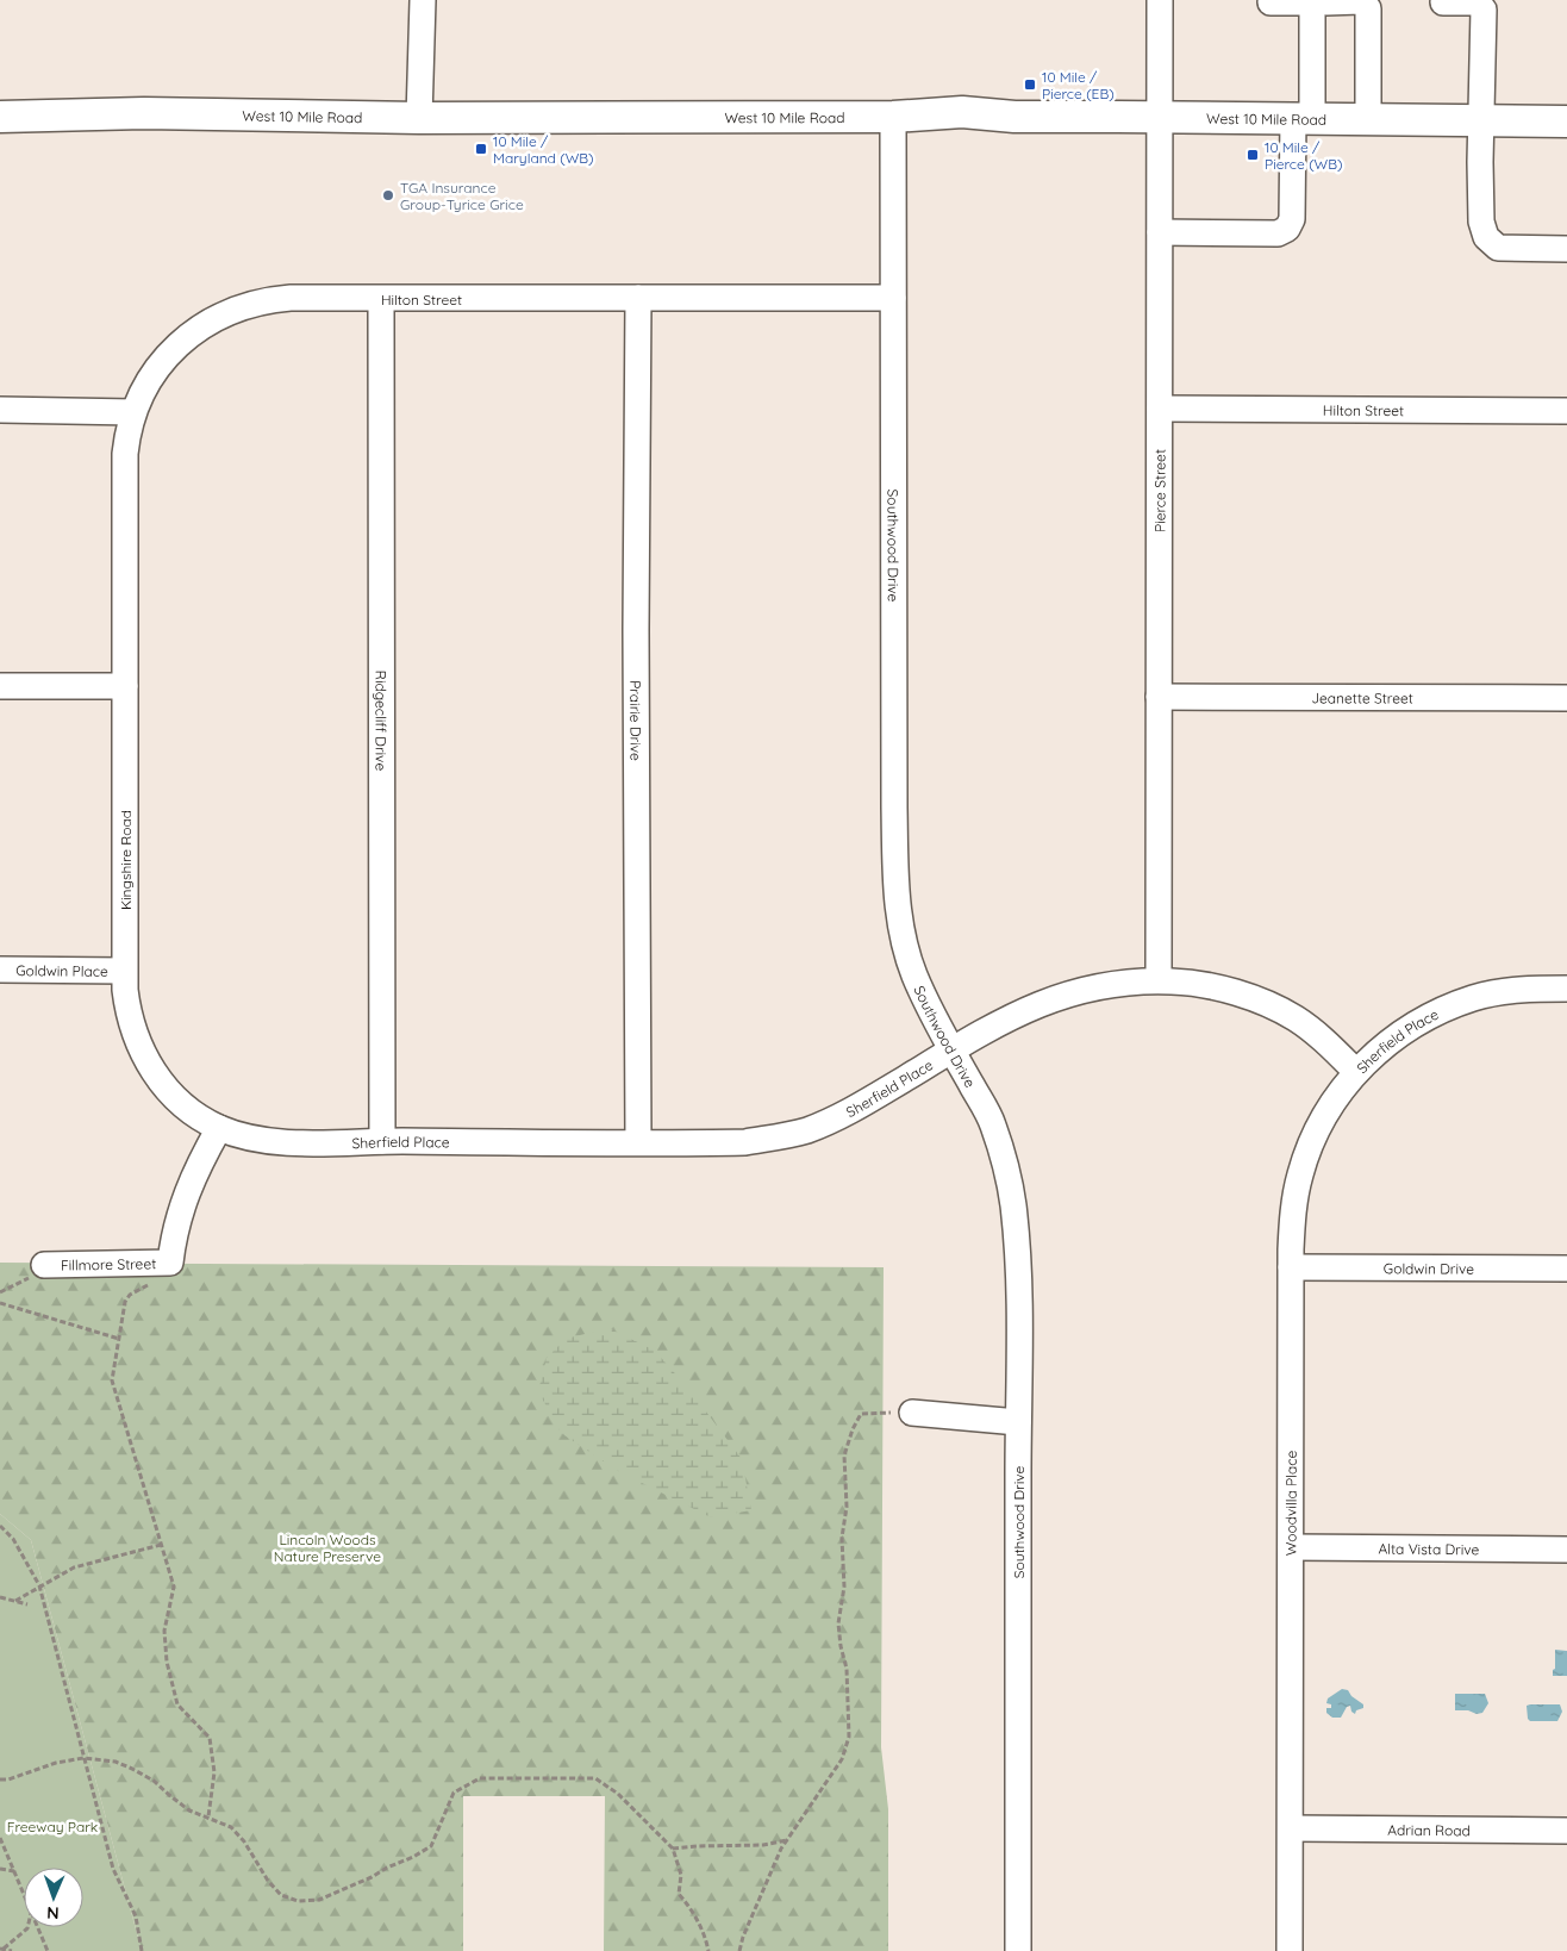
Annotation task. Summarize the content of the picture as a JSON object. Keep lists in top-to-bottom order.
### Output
{
  "streets": {
    "main road": ["West 10 Mile Road"],
    "street": [
      "Hilton Street",
      "Pierce Street",
      "Southwood Drive",
      "Jeanette Street",
      "Ridgecliff Drive",
      "Prairie Drive",
      "Kingshire Road",
      "Goldwin Place",
      "Sherfield Place",
      "Fillmore Street",
      "Goldwin Drive",
      "Woodvilla Place",
      "Alta Vista Drive",
      "Adrian Road"
    ]
  },
  "crossings": [
    ["West 10 Mile Road", "Pierce Street"],
    ["West 10 Mile Road", "Southwood Drive"],
    ["Hilton Street", "Pierce Street"],
    ["Hilton Street", "Southwood Drive"],
    ["Hilton Street", "Ridgecliff Drive"],
    ["Hilton Street", "Prairie Drive"],
    ["Hilton Street", "Kingshire Road"],
    ["Pierce Street", "Jeanette Street"],
    ["Pierce Street", "Sherfield Place"],
    ["Southwood Drive", "Sherfield Place"],
    ["Ridgecliff Drive", "Sherfield Place"],
    ["Prairie Drive", "Sherfield Place"],
    ["Kingshire Road", "Goldwin Place"],
    ["Kingshire Road", "Sherfield Place"],
    ["Sherfield Place", "Woodvilla Place"],
    ["Goldwin Drive", "Woodvilla Place"],
    ["Woodvilla Place", "Alta Vista Drive"],
    ["Woodvilla Place", "Adrian Road"]
  ],
  "parks": ["Lincoln Woods Nature Preserve", "Freeway Park"],
  "places": {
    "transit": ["10 Mile / Pierce (EB)", "10 Mile / Maryland (WB)", "10 Mile / Pierce (WB)"],
    "other": ["TGA Insurance Group-Tyrice Grice"]
  },
  "north": "bottom"
}
